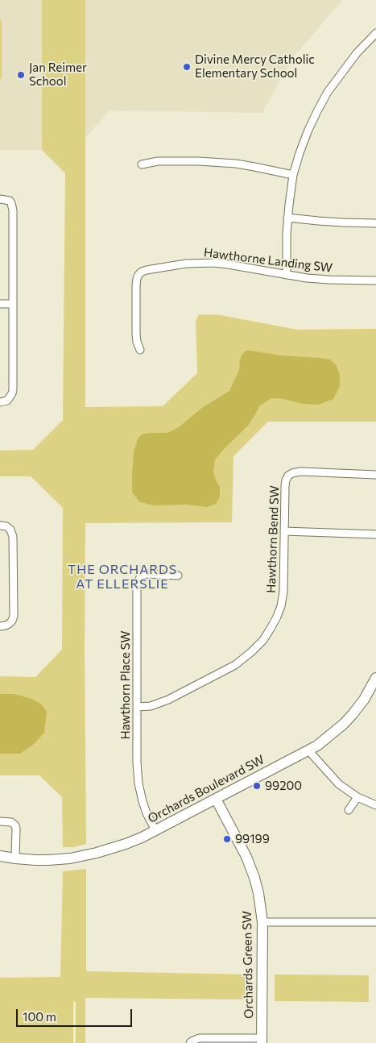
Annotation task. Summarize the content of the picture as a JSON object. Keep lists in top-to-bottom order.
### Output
{
  "streets": {
    "street": [
      "Hawthorne Landing SW",
      "Hawthorn Bend SW",
      "Hawthorn Place SW",
      "Orchards Boulevard SW",
      "Orchards Green SW"
    ]
  },
  "crossings": [
    ["Hawthorn Bend SW", "Hawthorn Place SW"],
    ["Hawthorn Place SW", "Orchards Boulevard SW"],
    ["Orchards Boulevard SW", "Orchards Green SW"]
  ],
  "districts": ["THE ORCHARDS AT ELLERSLIE"],
  "places": [
    "Divine Mercy Catholic Elementary School",
    "Jan Reimer School",
    "99200",
    "99199"
  ],
  "scale_bar": "100 m"
}
